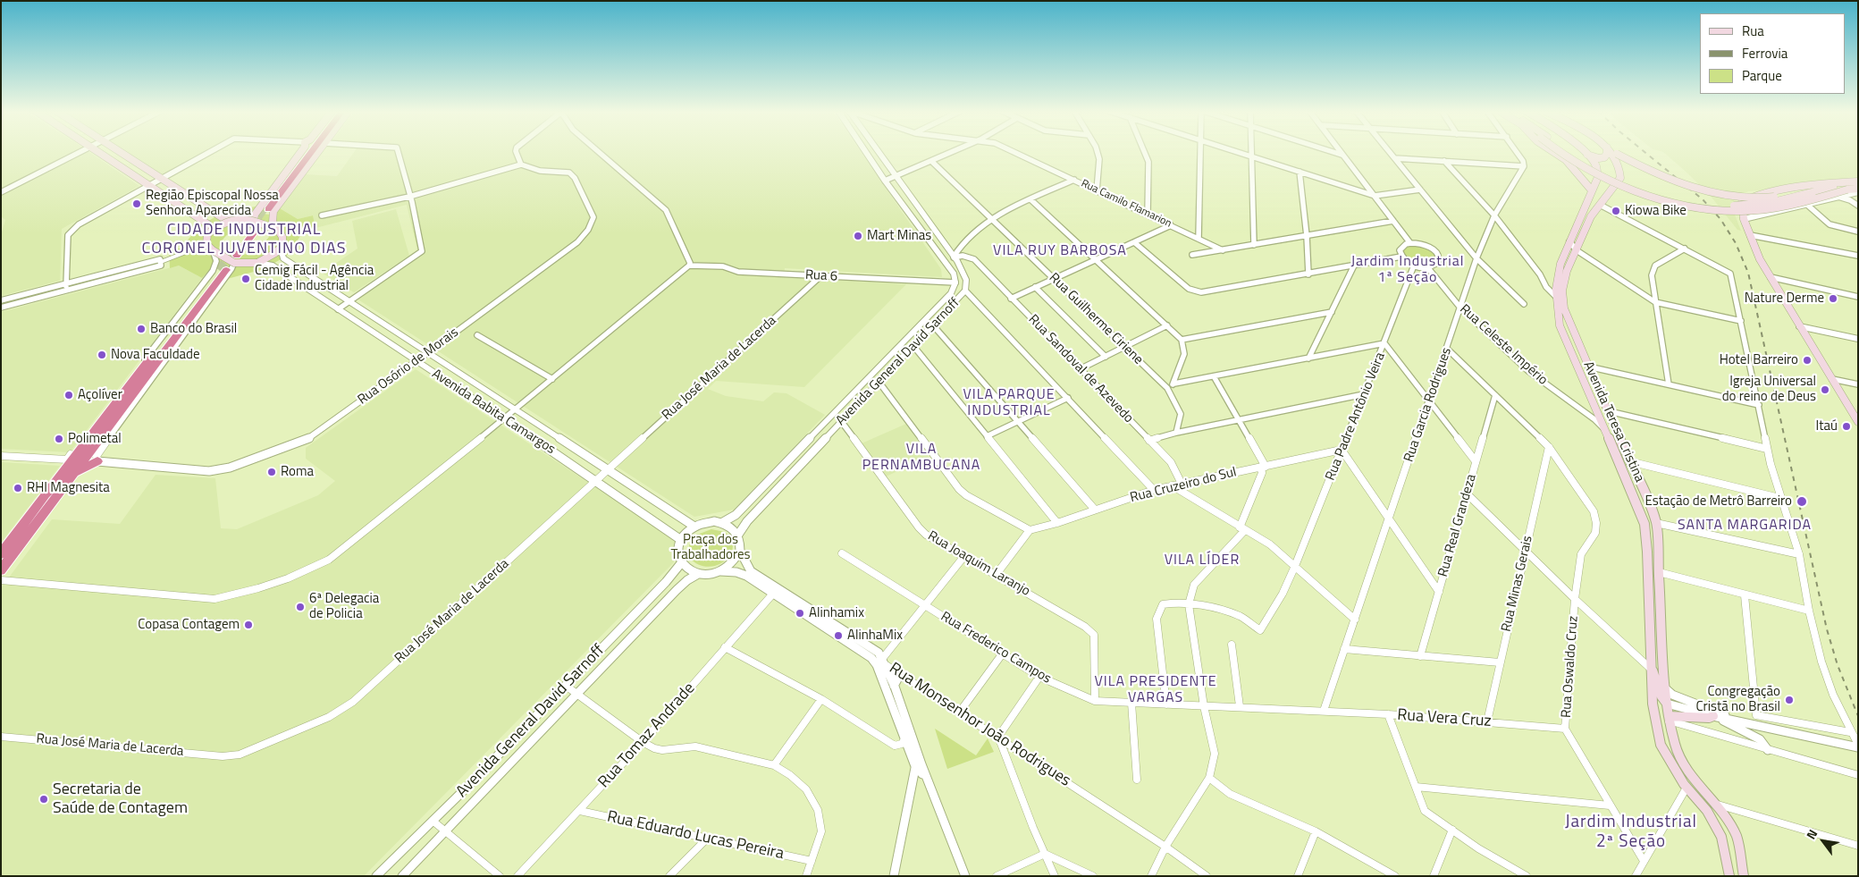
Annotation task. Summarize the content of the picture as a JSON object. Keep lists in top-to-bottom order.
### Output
{
  "streets": {
    "main road": ["Avenida Teresa Cristina"],
    "street": [
      "Rua Camilo Flamarion",
      "Rua 6",
      "Rua Guilherme Ciriene",
      "Rua Celeste Império",
      "Avenida General David Sarnoff",
      "Rua Osório de Morais",
      "Rua José Maria de Lacerda",
      "Rua Sandoval de Azevedo",
      "Rua Garcia Rodrigues",
      "Avenida Babita Camargos",
      "Rua Padre Antônio Veira",
      "Rua Cruzeiro do Sul",
      "Rua Real Grandeza",
      "Rua Joaquim Laranjo",
      "Rua Minas Gerais",
      "Rua Frederico Campos",
      "Rua Oswaldo Cruz",
      "Rua Vera Cruz",
      "Rua Monsenhor João Rodrigues",
      "Rua Tomaz Andrade",
      "Rua Eduardo Lucas Pereira"
    ]
  },
  "crossings": [
    ["Rua 6", "Avenida General David Sarnoff"],
    ["Rua 6", "Rua José Maria de Lacerda"],
    ["Rua Celeste Império", "Rua Garcia Rodrigues"],
    ["Rua Celeste Império", "Rua Padre Antônio Veira"],
    ["Rua Celeste Império", "Avenida Teresa Cristina"],
    ["Avenida General David Sarnoff", "Avenida Babita Camargos"],
    ["Avenida General David Sarnoff", "Rua Joaquim Laranjo"],
    ["Avenida General David Sarnoff", "Rua Monsenhor João Rodrigues"],
    ["Rua Osório de Morais", "Avenida Babita Camargos"],
    ["Rua José Maria de Lacerda", "Avenida Babita Camargos"],
    ["Rua Sandoval de Azevedo", "Rua Cruzeiro do Sul"],
    ["Rua Garcia Rodrigues", "Rua Frederico Campos"],
    ["Rua Garcia Rodrigues", "Rua Vera Cruz"],
    ["Avenida Babita Camargos", "Rua Monsenhor João Rodrigues"],
    ["Rua Padre Antônio Veira", "Rua Cruzeiro do Sul"],
    ["Rua Joaquim Laranjo", "Rua Frederico Campos"],
    ["Rua Minas Gerais", "Rua Oswaldo Cruz"],
    ["Rua Minas Gerais", "Rua Vera Cruz"],
    ["Rua Frederico Campos", "Rua Vera Cruz"],
    ["Rua Oswaldo Cruz", "Rua Vera Cruz"],
    ["Rua Monsenhor João Rodrigues", "Rua Tomaz Andrade"],
    ["Rua Tomaz Andrade", "Rua Eduardo Lucas Pereira"]
  ],
  "districts": [
    "CIDADE INDUSTRIAL CORONEL JUVENTINO DIAS",
    "VILA RUY BARBOSA",
    "Jardim Industrial 1ª Seção",
    "VILA PARQUE INDUSTRIAL",
    "VILA PERNAMBUCANA",
    "SANTA MARGARIDA",
    "VILA LÍDER",
    "VILA PRESIDENTE VARGAS",
    "Jardim Industrial 2ª Seção"
  ],
  "parks": ["Praça dos Trabalhadores"],
  "places": [
    "Região Episcopal Nossa Senhora Aparecida",
    "Kiowa Bike",
    "Mart Minas",
    "Cemig Fácil - Agência Cidade Industrial",
    "Nature Derme",
    "Banco do Brasil",
    "Nova Faculdade",
    "Hotel Barreiro",
    "Igreja Universal do reino de Deus",
    "Açolíver",
    "Itaú",
    "Polimetal",
    "Roma",
    "RHI Magnesita",
    "Estação de Metrô Barreiro",
    "6ª Delegacia de Policia",
    "Alinhamix",
    "Copasa Contagem",
    "AlinhaMix",
    "Congregação Cristã no Brasil",
    "Secretaria de Saúde de Contagem"
  ],
  "legend": ["Rua", "Ferrovia", "Parque"],
  "north": "top left"
}
